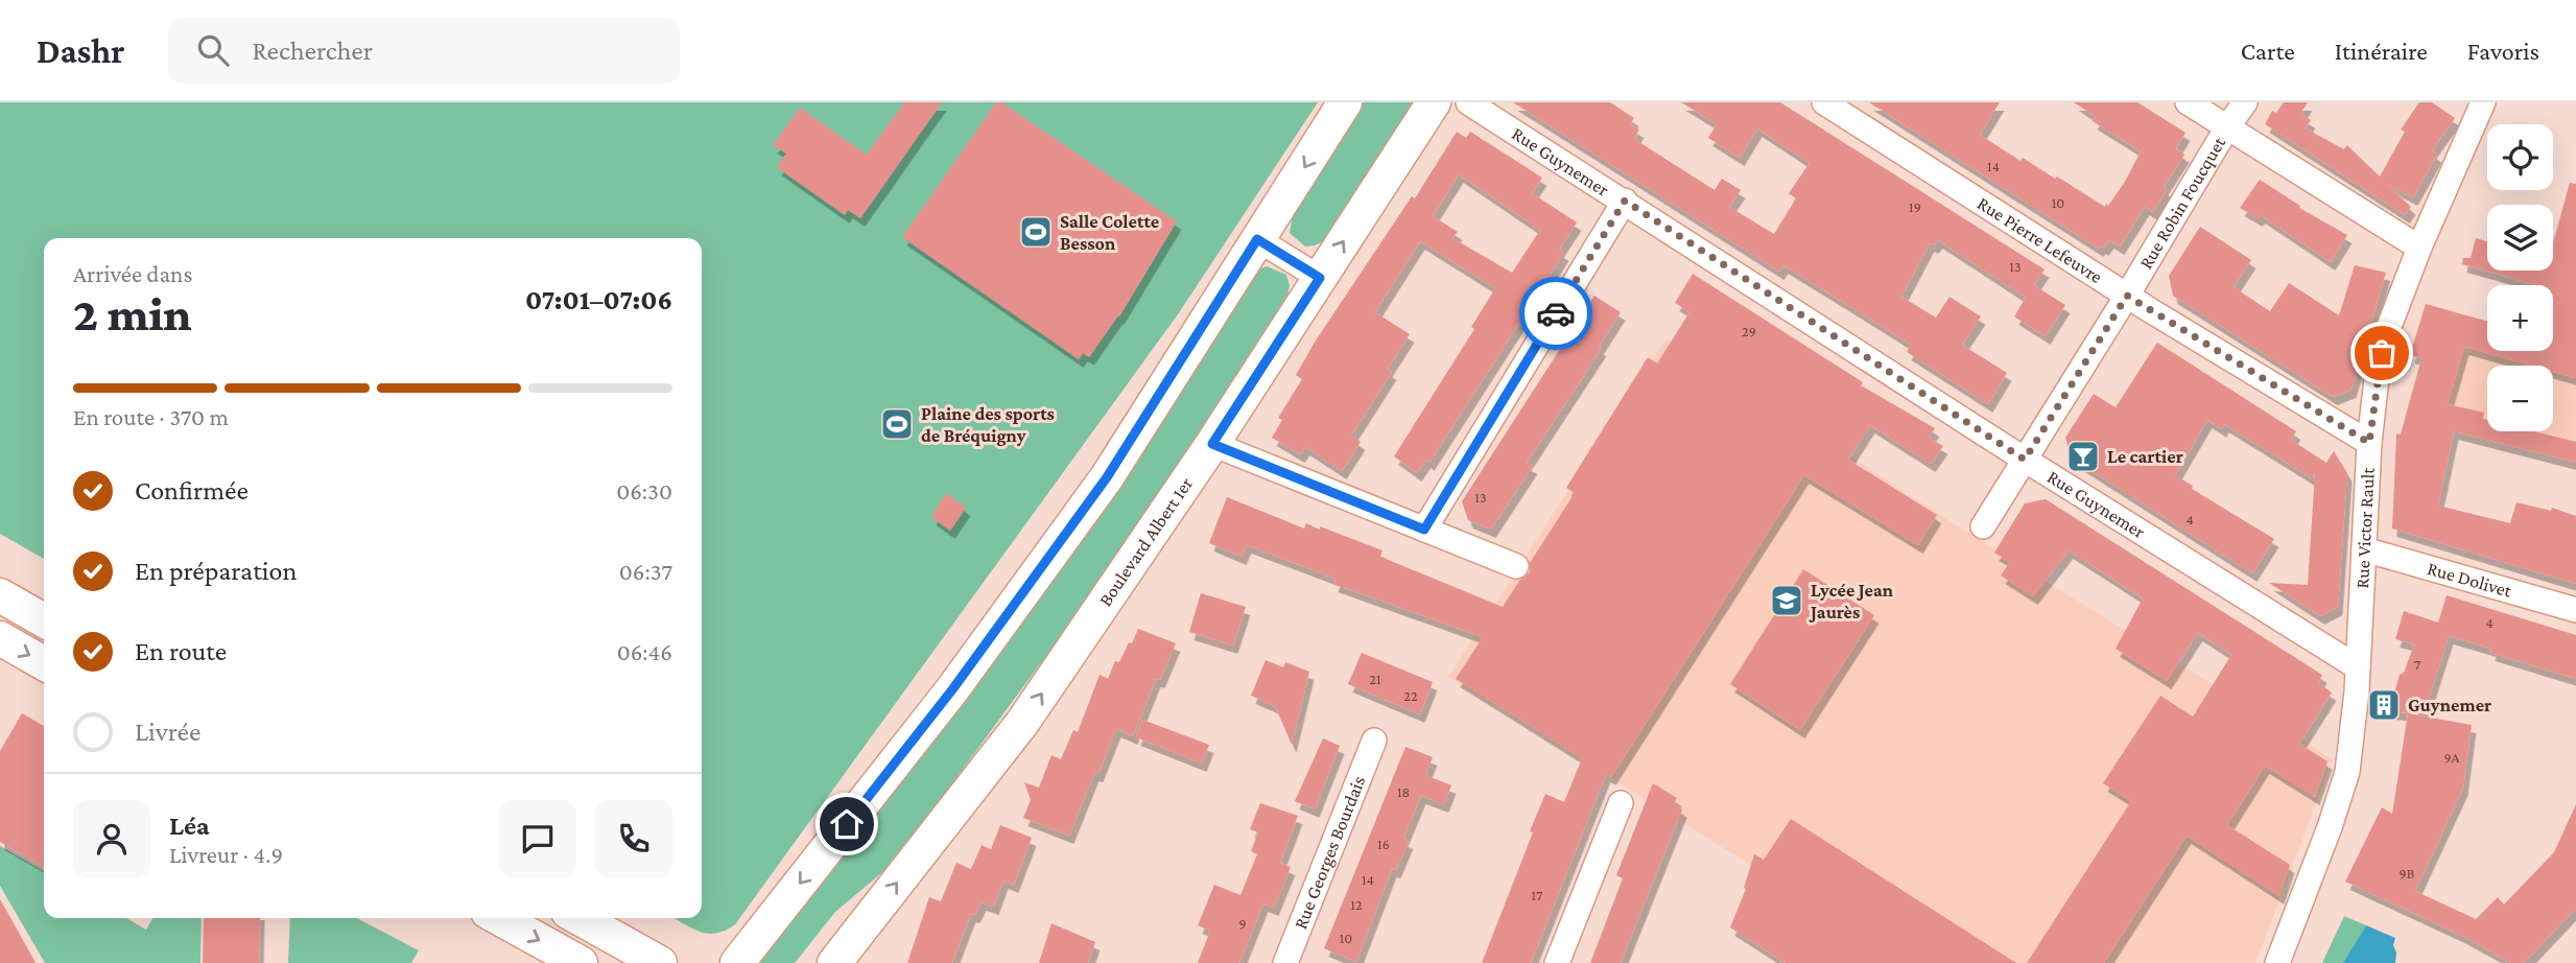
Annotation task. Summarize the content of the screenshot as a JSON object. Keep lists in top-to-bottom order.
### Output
{
  "streets": {
    "main road": ["Boulevard Albert 1er"],
    "street": [
      "Rue Guynemer",
      "Rue Robin Foucquet",
      "Rue Pierre Lefeuvre",
      "Rue Victor Rault",
      "Rue Dolivet",
      "Rue Georges Bourdais"
    ]
  },
  "crossings": [
    ["Rue Guynemer", "Rue Robin Foucquet"],
    ["Rue Guynemer", "Rue Victor Rault"],
    ["Rue Robin Foucquet", "Rue Pierre Lefeuvre"],
    ["Rue Pierre Lefeuvre", "Rue Victor Rault"],
    ["Rue Victor Rault", "Rue Dolivet"]
  ],
  "places": {
    "sports": ["Salle Colette Besson", "Plaine des sports de Bréquigny"],
    "bar": ["Le cartier"],
    "school or university": ["Lycée Jean Jaurès"],
    "building": ["Guynemer"]
  },
  "house_numbers": [
    "14",
    "10",
    "19",
    "13",
    "29",
    "13",
    "4",
    "4",
    "7",
    "21",
    "22",
    "9A",
    "18",
    "16",
    "9B",
    "14",
    "17",
    "12",
    "9",
    "10"
  ],
  "page": {
    "header": "Dashr",
    "search": "Rechercher",
    "nav": ["Carte", "Itinéraire", "Favoris"],
    "map_buttons": ["+", "−"],
    "heading": ["2 min", "Arrivée dans", "07:01–07:06"],
    "panel": ["Léa", "Livreur · 4.9"],
    "bar": "En route · 370 m",
    "list": [
      ["Confirmée", "06:30"],
      ["En préparation", "06:37"],
      ["En route", "06:46"],
      "Livrée"
    ]
  }
}
